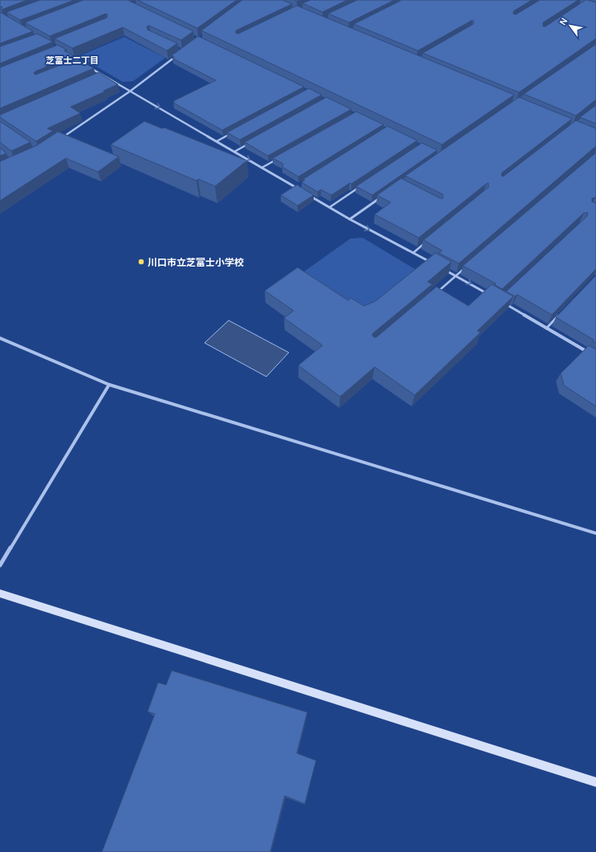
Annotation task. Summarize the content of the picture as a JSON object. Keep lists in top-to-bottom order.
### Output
{
  "districts": ["芝富士二丁目"],
  "places": ["川口市立芝富士小学校"],
  "north": "top left"
}
